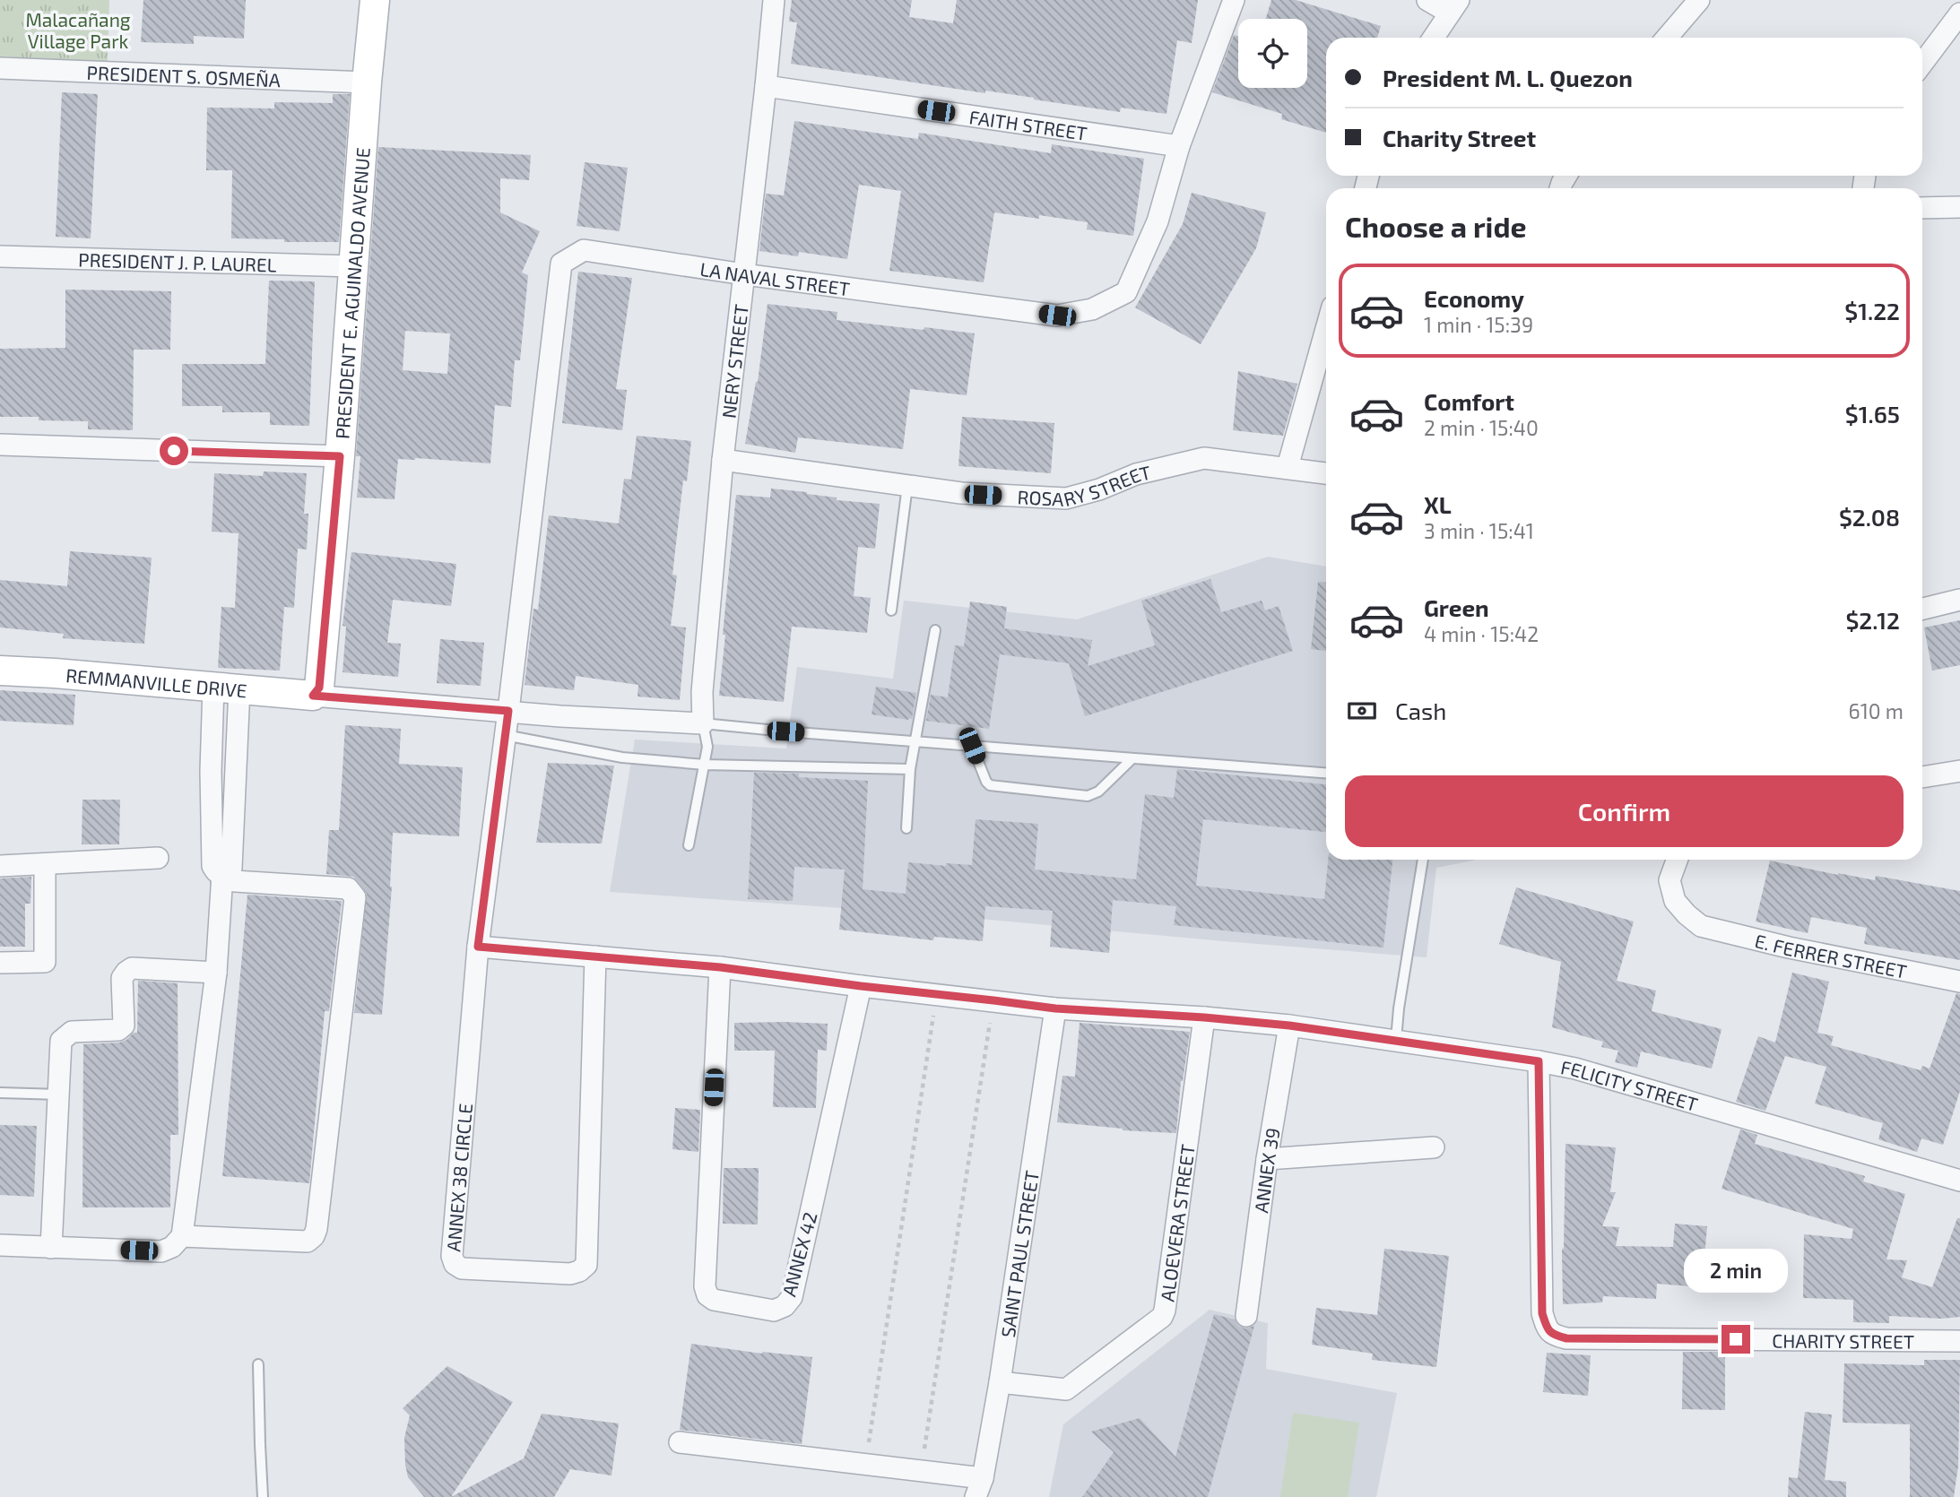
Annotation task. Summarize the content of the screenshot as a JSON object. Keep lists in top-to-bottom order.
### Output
{
  "streets": {
    "main road": ["PRESIDENT E. AGUINALDO AVENUE", "REMMANVILLE DRIVE"],
    "street": [
      "PRESIDENT S. OSMEÑA",
      "FAITH STREET",
      "PRESIDENT J. P. LAUREL",
      "LA NAVAL STREET",
      "NERY STREET",
      "ROSARY STREET",
      "E. FERRER STREET",
      "FELICITY STREET",
      "ANNEX 39",
      "ANNEX 38 CIRCLE",
      "ALOEVERA STREET",
      "SAINT PAUL STREET",
      "ANNEX 42",
      "CHARITY STREET"
    ]
  },
  "crossings": [
    ["PRESIDENT S. OSMEÑA", "PRESIDENT E. AGUINALDO AVENUE"],
    ["FAITH STREET", "LA NAVAL STREET"],
    ["FAITH STREET", "NERY STREET"],
    ["PRESIDENT J. P. LAUREL", "PRESIDENT E. AGUINALDO AVENUE"],
    ["LA NAVAL STREET", "NERY STREET"],
    ["PRESIDENT E. AGUINALDO AVENUE", "REMMANVILLE DRIVE"],
    ["NERY STREET", "ROSARY STREET"],
    ["FELICITY STREET", "ANNEX 39"],
    ["FELICITY STREET", "ANNEX 38 CIRCLE"],
    ["FELICITY STREET", "ALOEVERA STREET"],
    ["FELICITY STREET", "SAINT PAUL STREET"],
    ["FELICITY STREET", "ANNEX 42"],
    ["FELICITY STREET", "CHARITY STREET"],
    ["ALOEVERA STREET", "SAINT PAUL STREET"]
  ],
  "parks": ["Malacañang Village Park"],
  "page": {
    "banner": ["President M. L. Quezon", "Charity Street"],
    "heading": "Choose a ride",
    "list": [
      {
        "name": "Economy",
        "note": "1 min · 15:39",
        "value": "$1.22"
      },
      {
        "name": "Comfort",
        "note": "2 min · 15:40",
        "value": "$1.65"
      },
      {
        "name": "XL",
        "note": "3 min · 15:41",
        "value": "$2.08"
      },
      {
        "name": "Green",
        "note": "4 min · 15:42",
        "value": "$2.12"
      }
    ],
    "pay": ["Cash", "610 m"],
    "buttons": "Confirm",
    "bubble": "2 min"
  }
}
